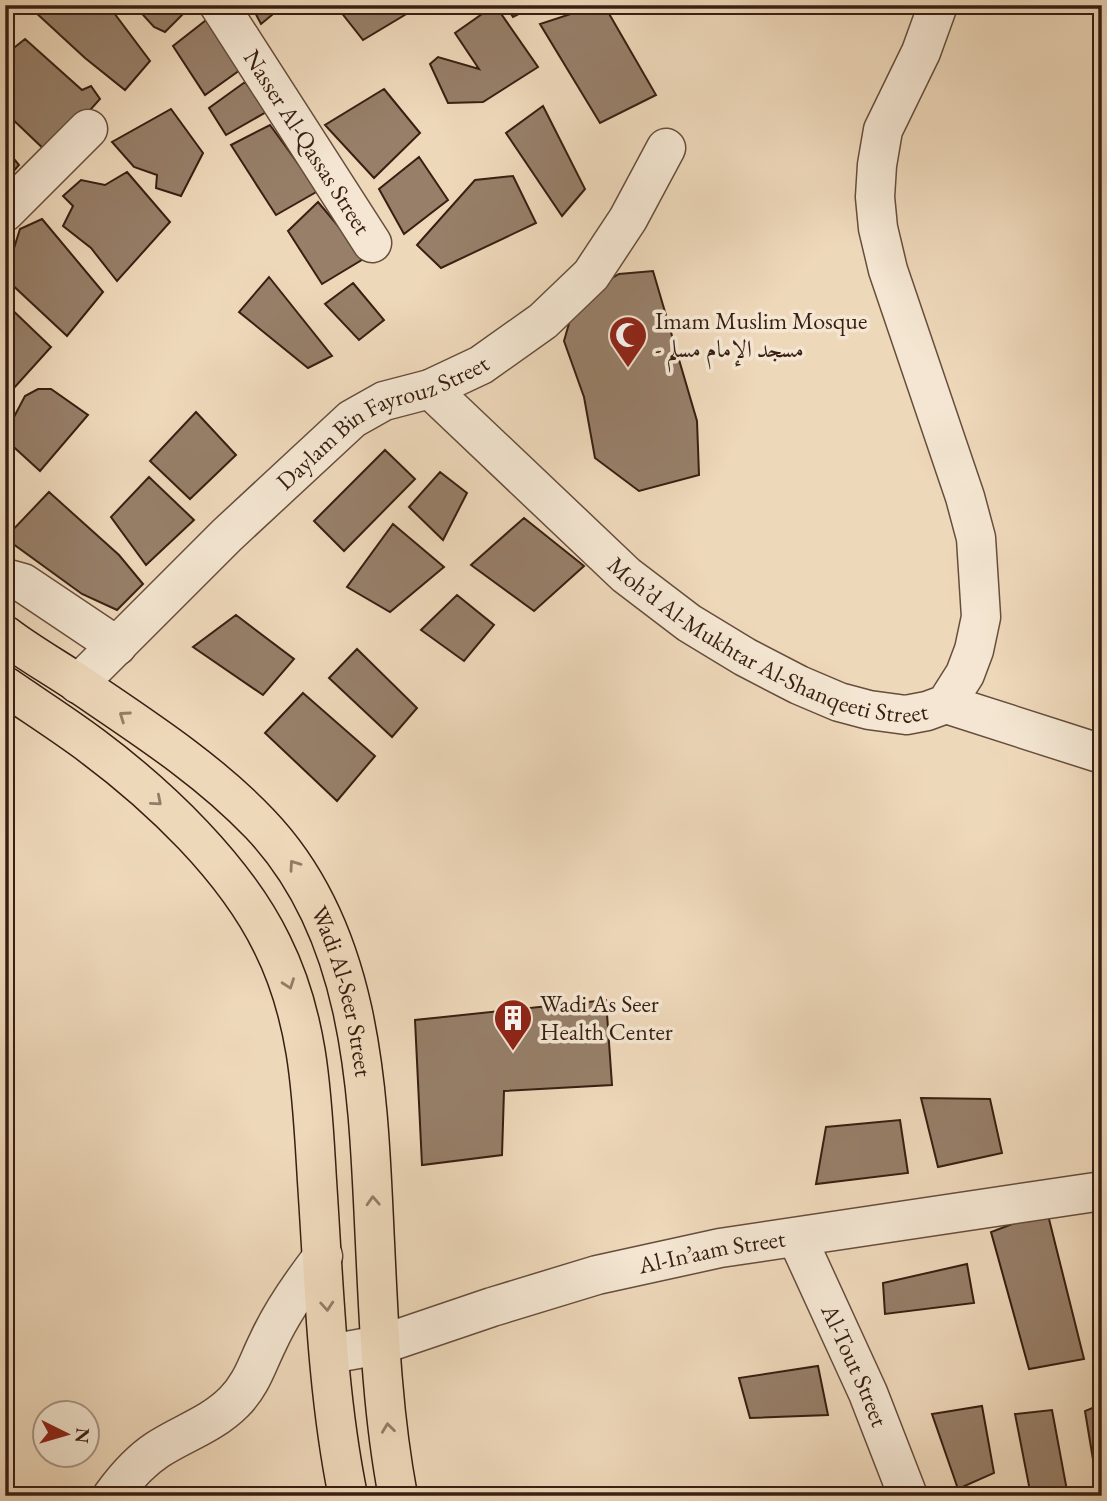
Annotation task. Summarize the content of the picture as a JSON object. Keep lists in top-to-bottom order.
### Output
{
  "streets": {
    "main road": ["Wadi Al-Seer Street"],
    "street": [
      "Nasser Al-Qassas Street",
      "Daylam Bin Fayrouz Street",
      "Moh’d Al-Mukhtar Al-Shanqeeti Street",
      "Al-In’aam Street",
      "Al-Tout Street"
    ]
  },
  "crossings": [
    ["Daylam Bin Fayrouz Street", "Moh’d Al-Mukhtar Al-Shanqeeti Street"],
    ["Daylam Bin Fayrouz Street", "Wadi Al-Seer Street"],
    ["Wadi Al-Seer Street", "Al-In’aam Street"],
    ["Al-In’aam Street", "Al-Tout Street"]
  ],
  "places": {
    "mosque": ["Imam Muslim Mosque - مسجد الإمام مسلم"],
    "building": ["Wadi As Seer Health Center"]
  },
  "north": "right"
}
